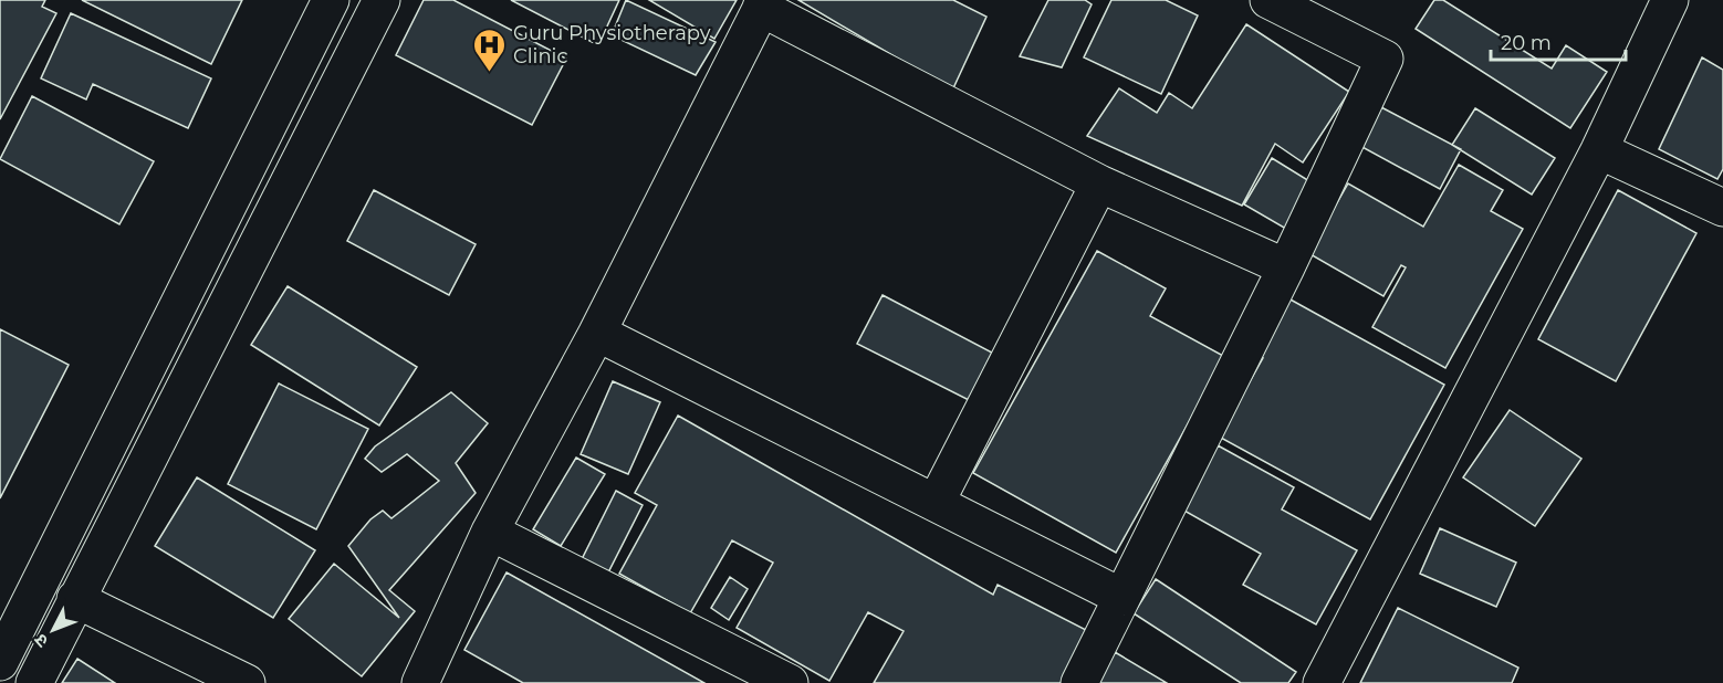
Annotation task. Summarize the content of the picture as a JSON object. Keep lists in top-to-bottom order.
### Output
{
  "places": {
    "hospital": ["Guru Physiotherapy Clinic"]
  },
  "scale_bar": "20 m",
  "north": "bottom left"
}
